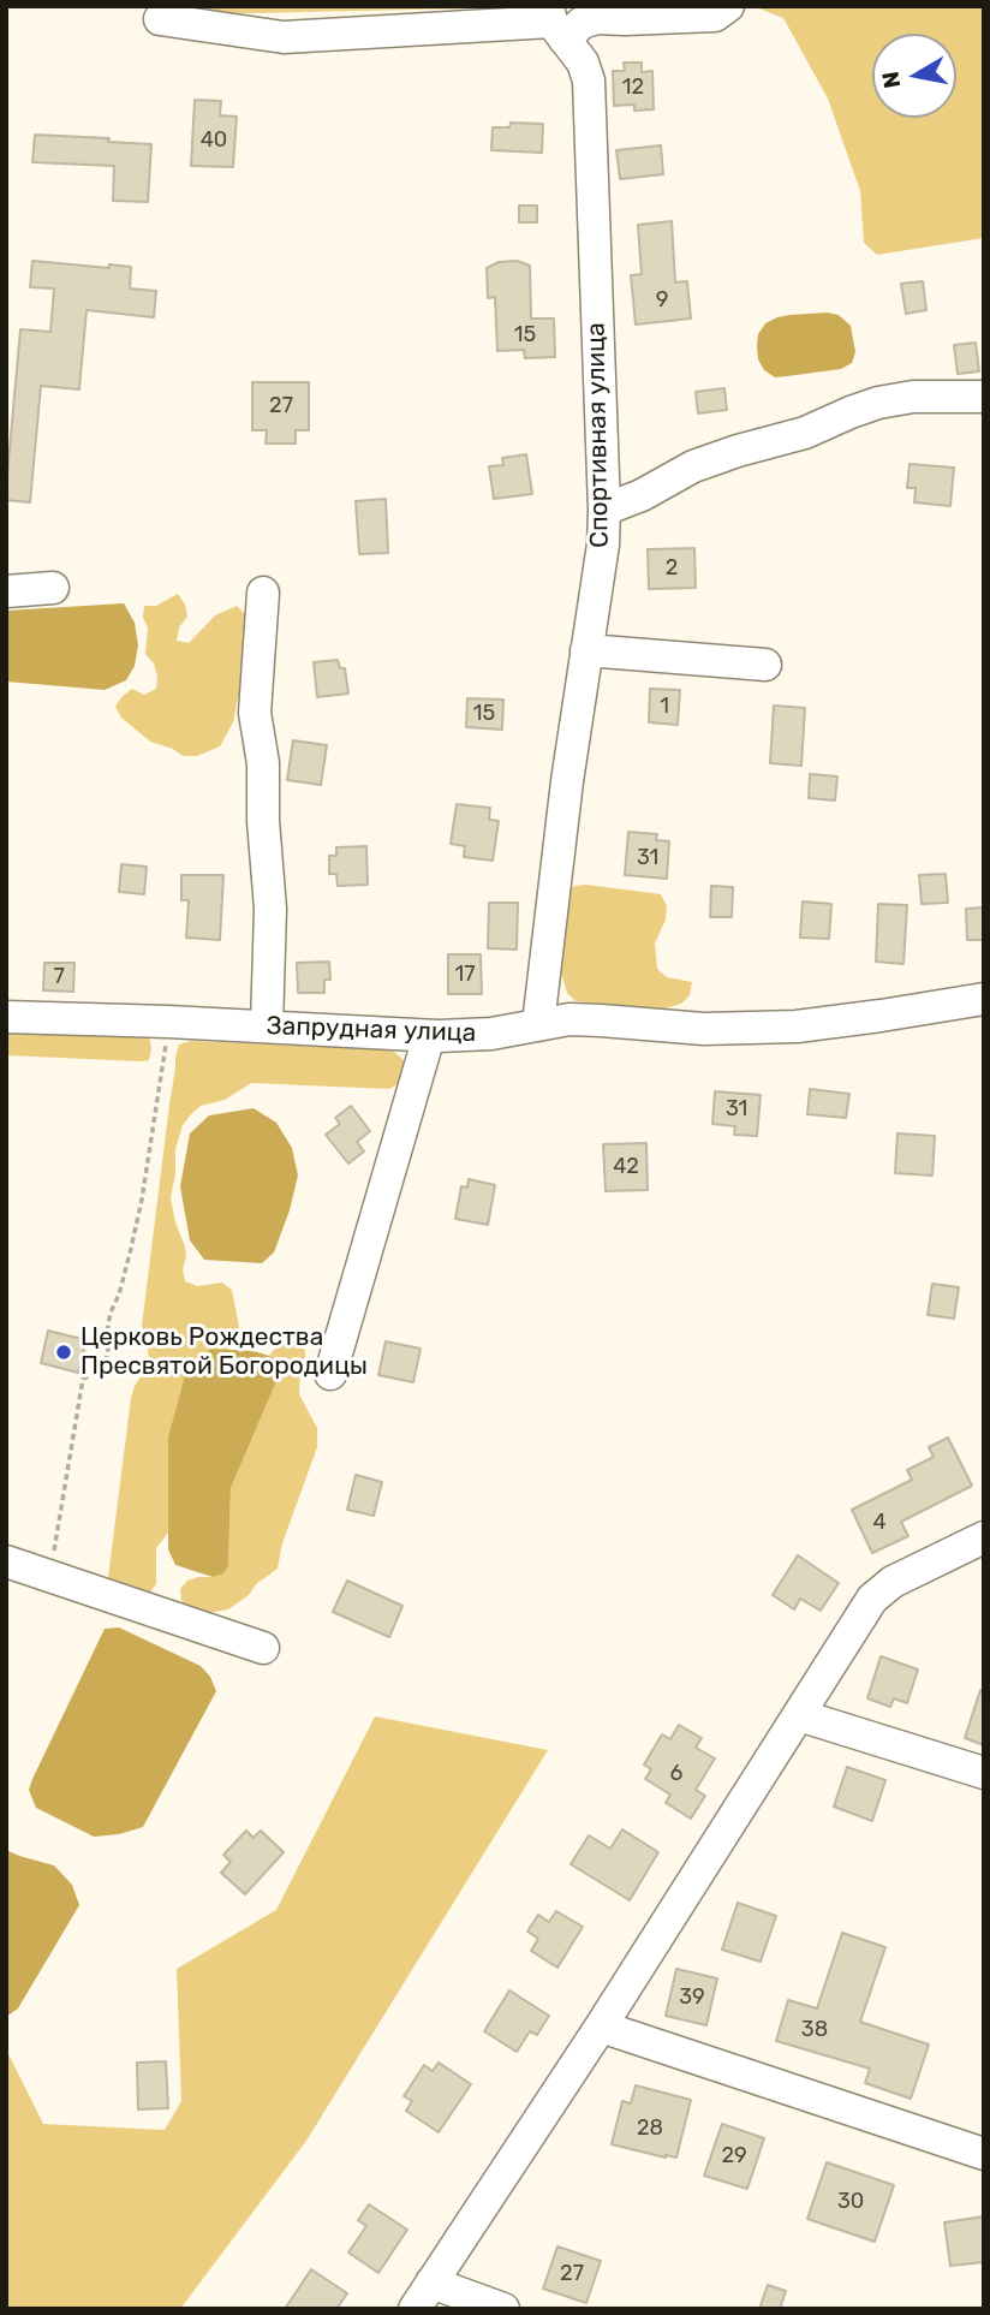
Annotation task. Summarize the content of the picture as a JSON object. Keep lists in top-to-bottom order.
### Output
{
  "streets": {
    "street": ["Спортивная улица", "Запрудная улица"]
  },
  "crossings": [
    ["Спортивная улица", "Запрудная улица"]
  ],
  "places": ["Церковь Рождества Пресвятой Богородицы"],
  "house_numbers": [
    "12",
    "40",
    "9",
    "15",
    "27",
    "2",
    "1",
    "15",
    "31",
    "17",
    "7",
    "31",
    "42",
    "4",
    "6",
    "39",
    "38",
    "28",
    "29",
    "30",
    "27"
  ],
  "north": "left"
}
